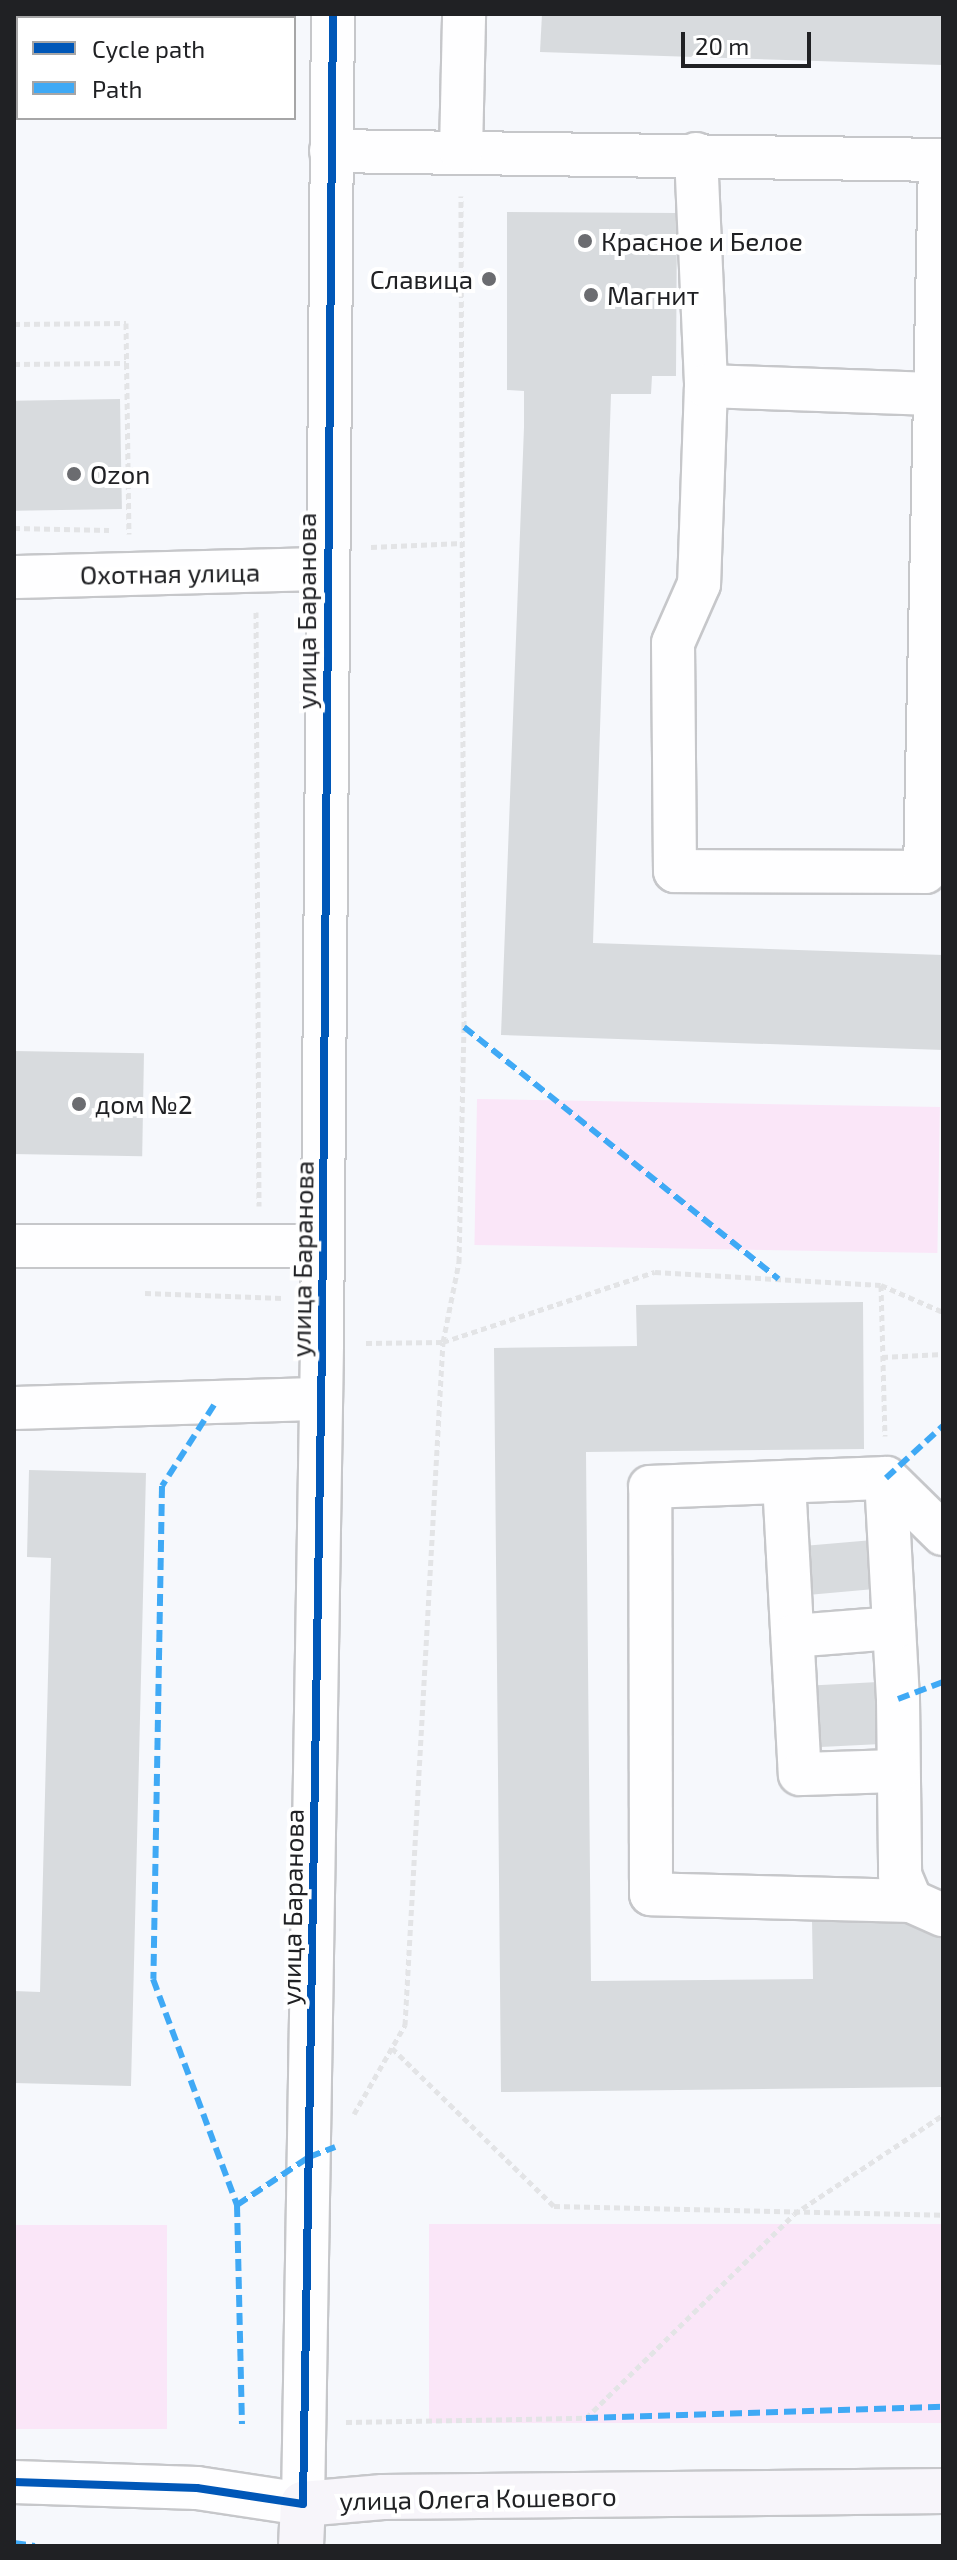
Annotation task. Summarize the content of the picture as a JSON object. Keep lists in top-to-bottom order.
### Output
{
  "streets": {
    "main road": ["улица Олега Кошевого"],
    "street": ["Охотная улица", "улица Баранова"]
  },
  "crossings": [
    ["Охотная улица", "улица Баранова"],
    ["улица Баранова", "улица Олега Кошевого"]
  ],
  "places": [
    "Красное и Белое",
    "Славица",
    "Магнит",
    "Ozon",
    "дом №2"
  ],
  "legend": ["Cycle path", "Path"],
  "scale_bar": "20 m"
}
